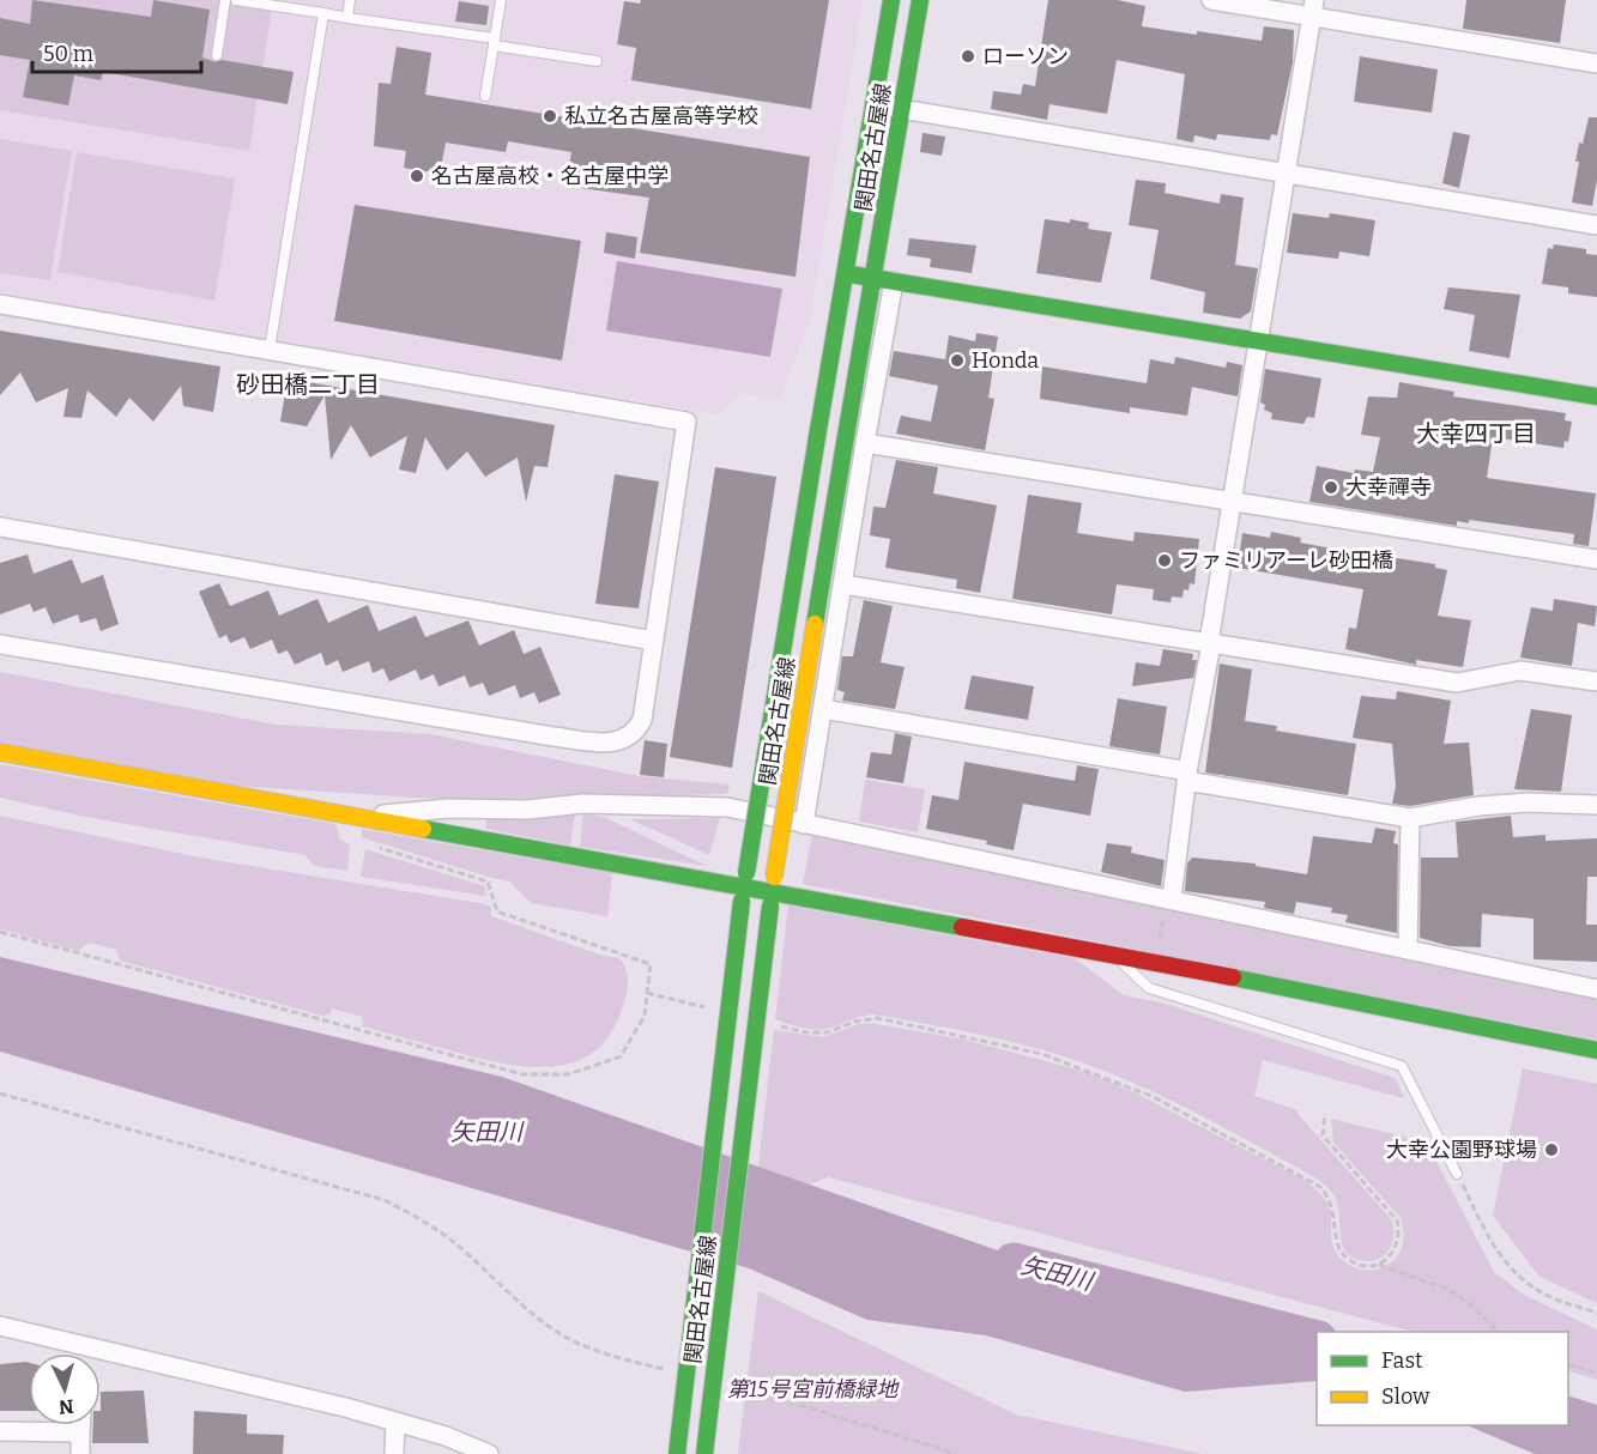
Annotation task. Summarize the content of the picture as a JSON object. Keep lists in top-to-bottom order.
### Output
{
  "streets": {
    "main road": ["関田名古屋線"]
  },
  "districts": ["砂田橋二丁目", "大幸四丁目"],
  "water": ["矢田川"],
  "parks": ["第15号宮前橋緑地"],
  "places": [
    "ローソン",
    "私立名古屋高等学校",
    "名古屋高校・名古屋中学",
    "Honda",
    "大幸禪寺",
    "ファミリアーレ砂田橋",
    "大幸公園野球場"
  ],
  "legend": ["Fast", "Slow"],
  "scale_bar": "50 m",
  "north": "bottom"
}
